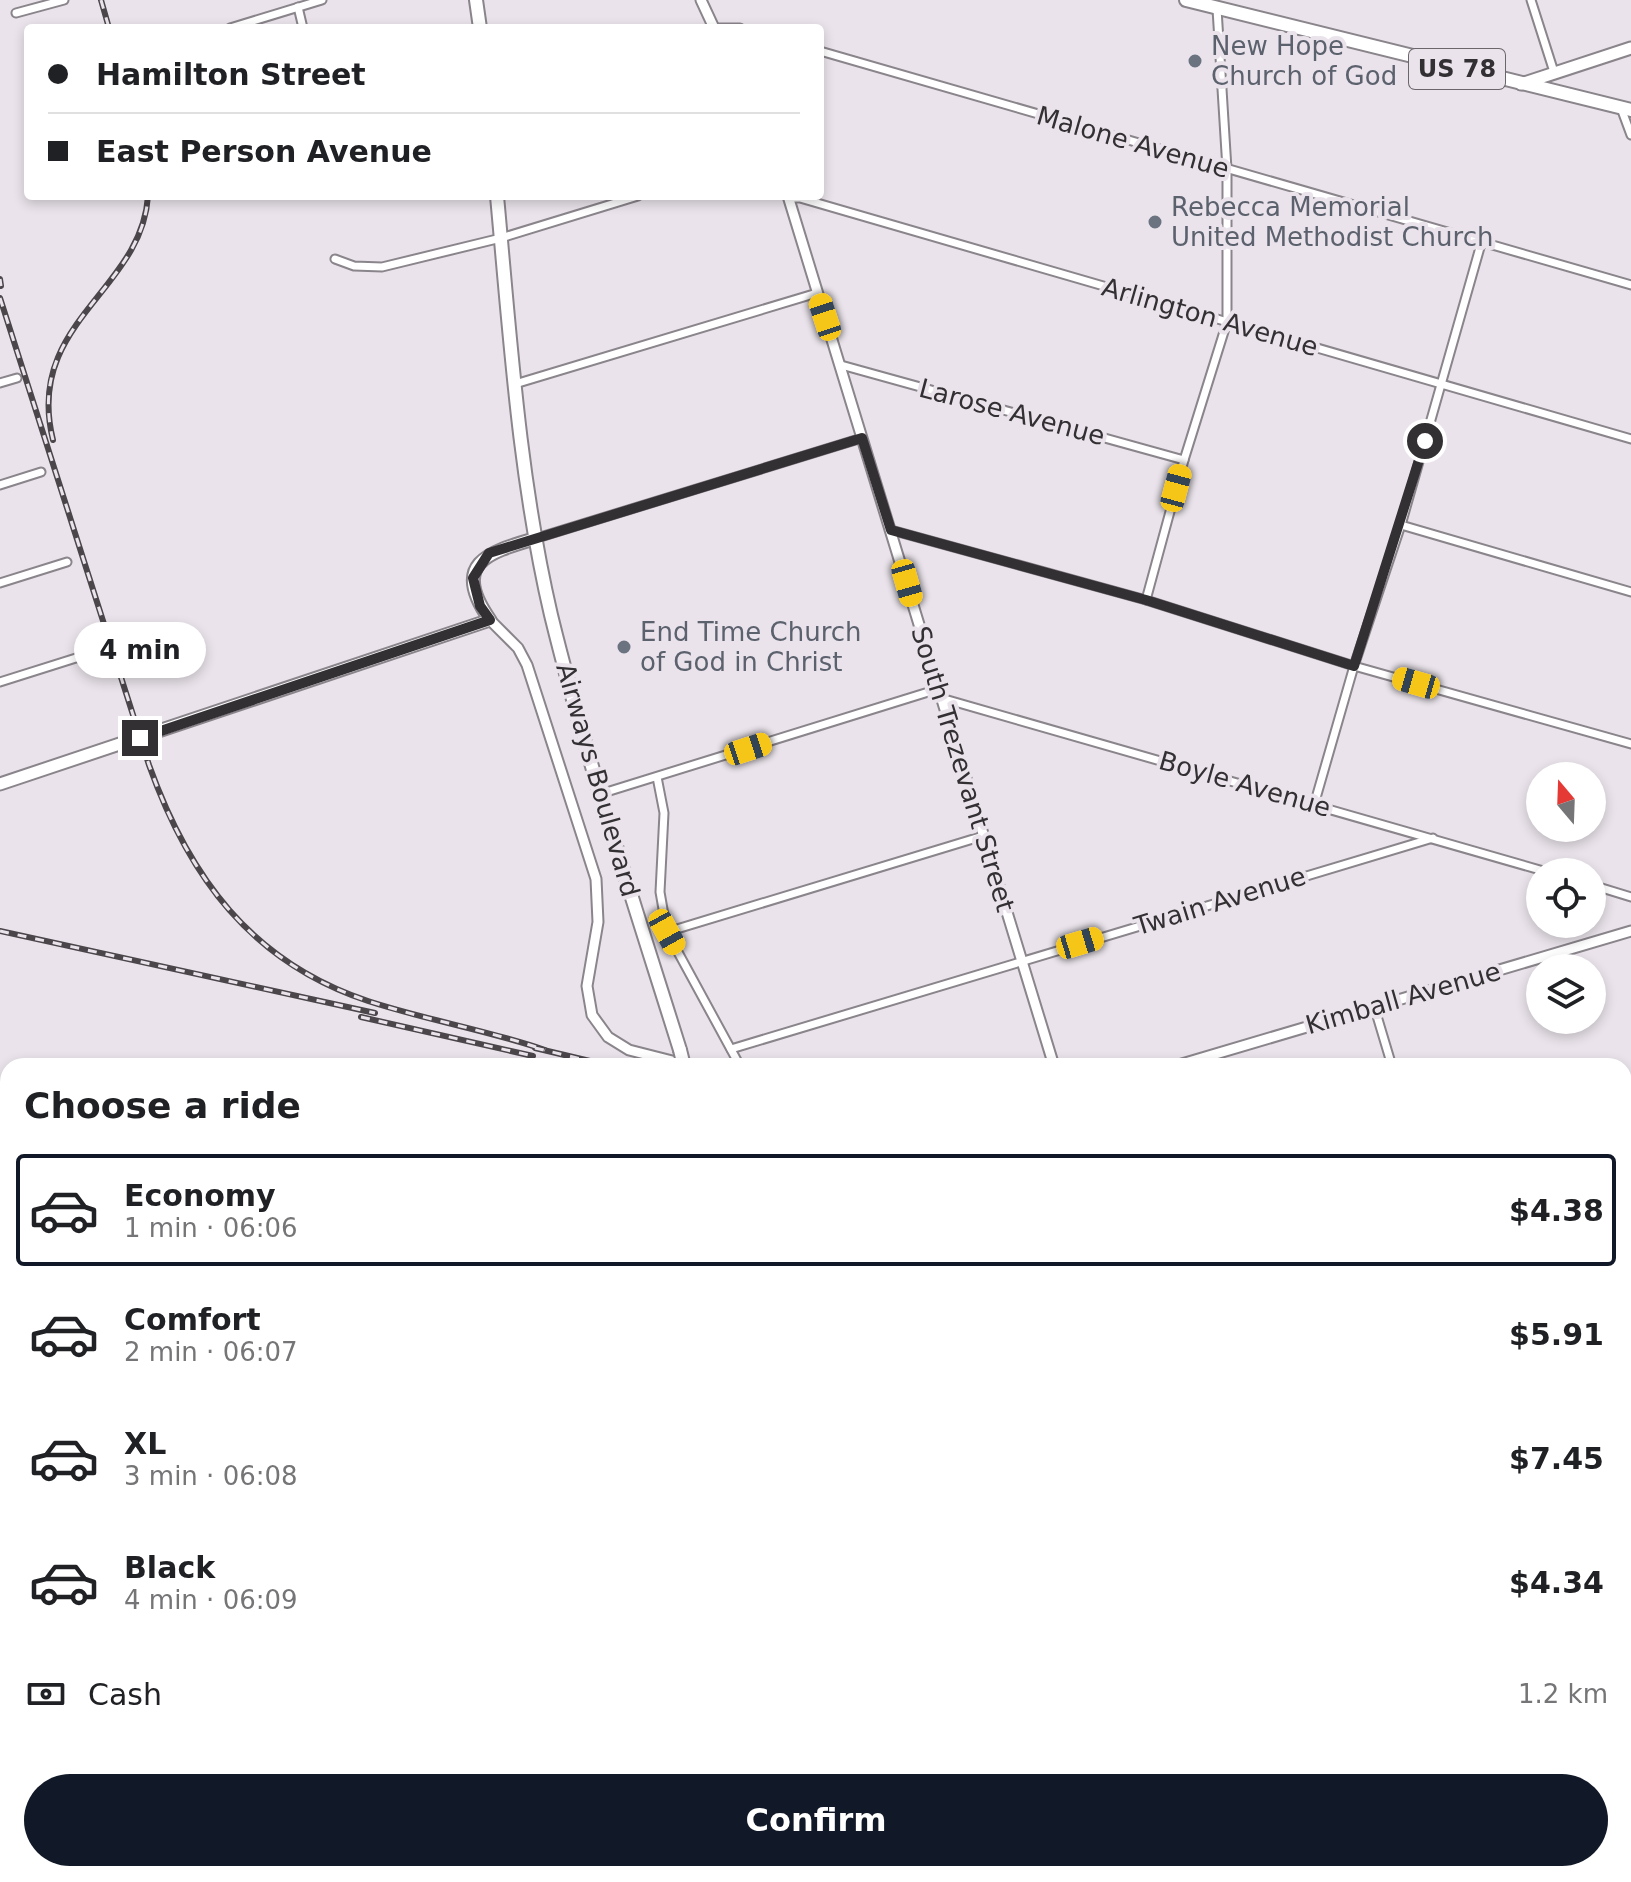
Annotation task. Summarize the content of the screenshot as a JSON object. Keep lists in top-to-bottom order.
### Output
{
  "streets": {
    "main road": ["US 78", "Airways Boulevard"],
    "street": [
      "Malone Avenue",
      "Arlington Avenue",
      "Larose Avenue",
      "South Trezevant Street",
      "Boyle Avenue",
      "Twain Avenue",
      "Kimball Avenue"
    ]
  },
  "crossings": [
    ["Larose Avenue", "South Trezevant Street"],
    ["South Trezevant Street", "Boyle Avenue"],
    ["South Trezevant Street", "Twain Avenue"],
    ["Airways Boulevard", "Twain Avenue"],
    ["Boyle Avenue", "Twain Avenue"]
  ],
  "places": ["New Hope Church of God", "Rebecca Memorial United Methodist Church", "End Time Church of God in Christ"],
  "north": "top",
  "page": {
    "banner": ["Hamilton Street", "East Person Avenue"],
    "bubble": "4 min",
    "heading": "Choose a ride",
    "list": [
      {
        "name": "Economy",
        "note": "1 min · 06:06",
        "value": "$4.38"
      },
      {
        "name": "Comfort",
        "note": "2 min · 06:07",
        "value": "$5.91"
      },
      {
        "name": "XL",
        "note": "3 min · 06:08",
        "value": "$7.45"
      },
      {
        "name": "Black",
        "note": "4 min · 06:09",
        "value": "$4.34"
      }
    ],
    "pay": ["Cash", "1.2 km"],
    "buttons": "Confirm"
  }
}
